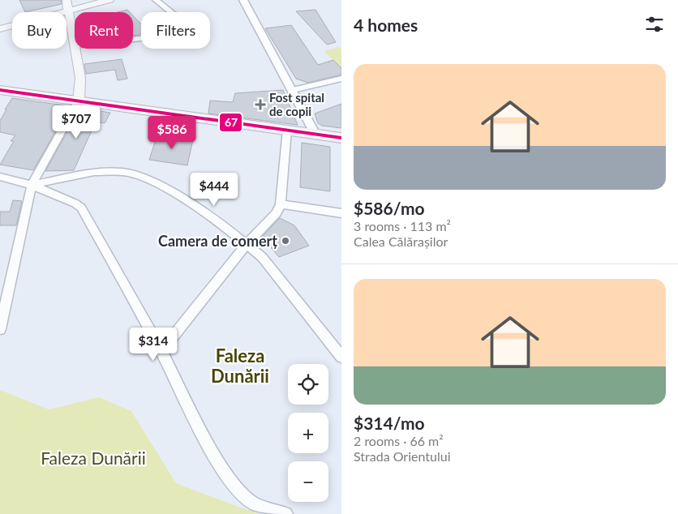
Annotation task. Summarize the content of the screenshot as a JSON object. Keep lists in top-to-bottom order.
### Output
{
  "districts": ["Faleza Dunării"],
  "parks": ["Faleza Dunării"],
  "places": {
    "health": ["Fost spital de copii"],
    "other": ["Camera de comerț"]
  },
  "lines": ["transit line 67"],
  "page": {
    "heading": "4 homes",
    "chip": ["Buy", "Rent", "Filters"],
    "list": [
      {
        "name": "$586/mo",
        "note": "3 rooms · 113 m² · Calea Călărașilor"
      },
      {
        "name": "$314/mo",
        "note": "2 rooms · 66 m² · Strada Orientului"
      }
    ],
    "price": [
      "$707",
      "$586",
      "$444",
      "$314"
    ],
    "map_buttons": ["+", "−"]
  }
}
